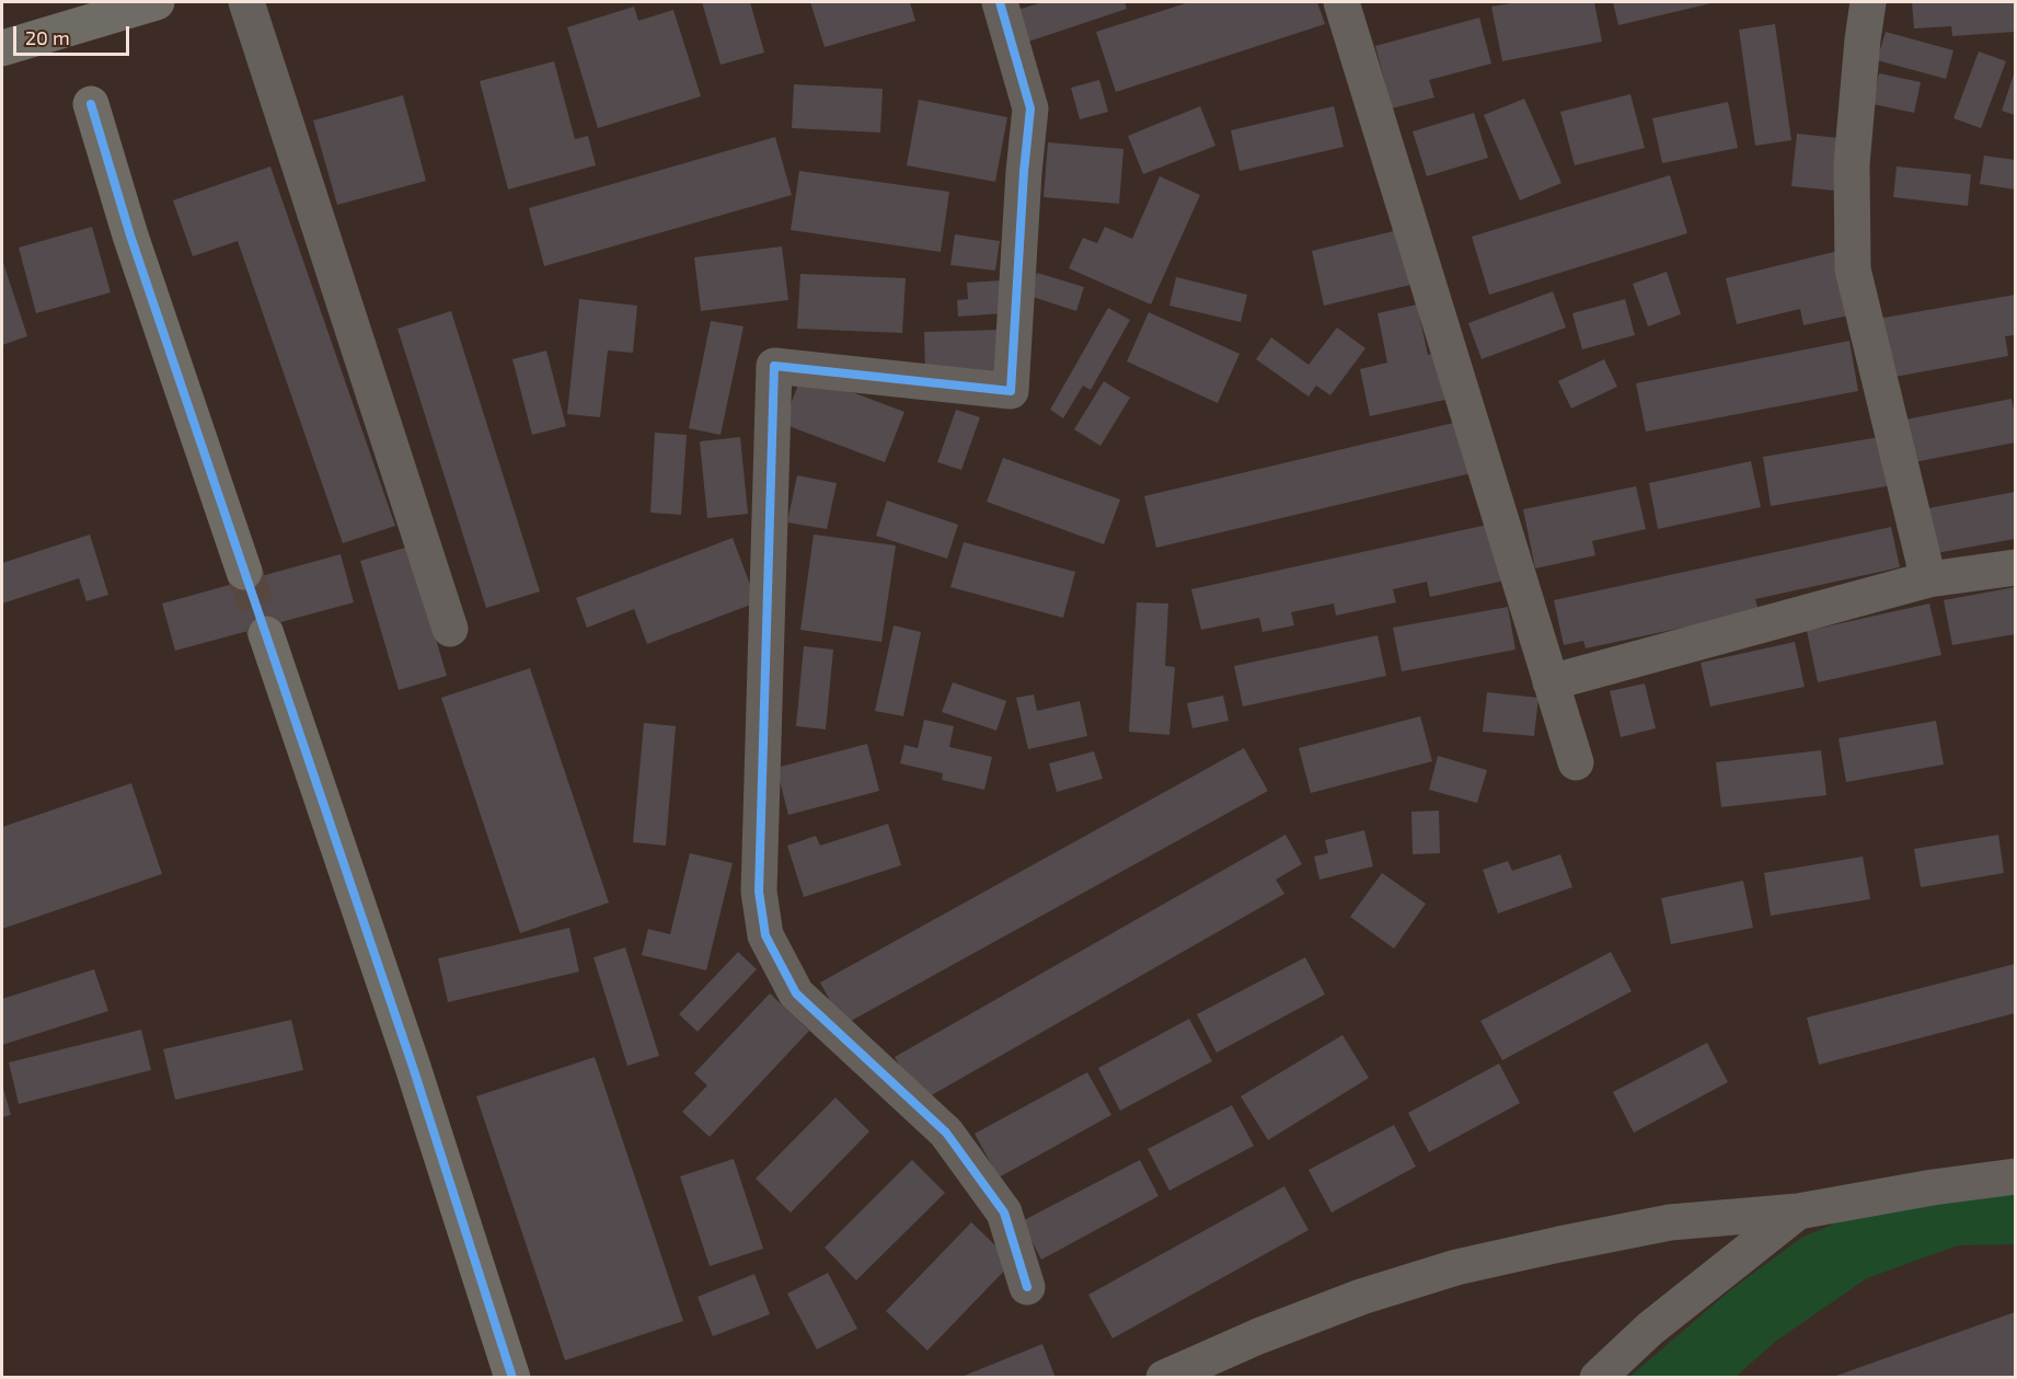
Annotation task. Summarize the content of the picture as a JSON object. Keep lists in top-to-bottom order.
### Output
{
  "scale_bar": "20 m"
}
